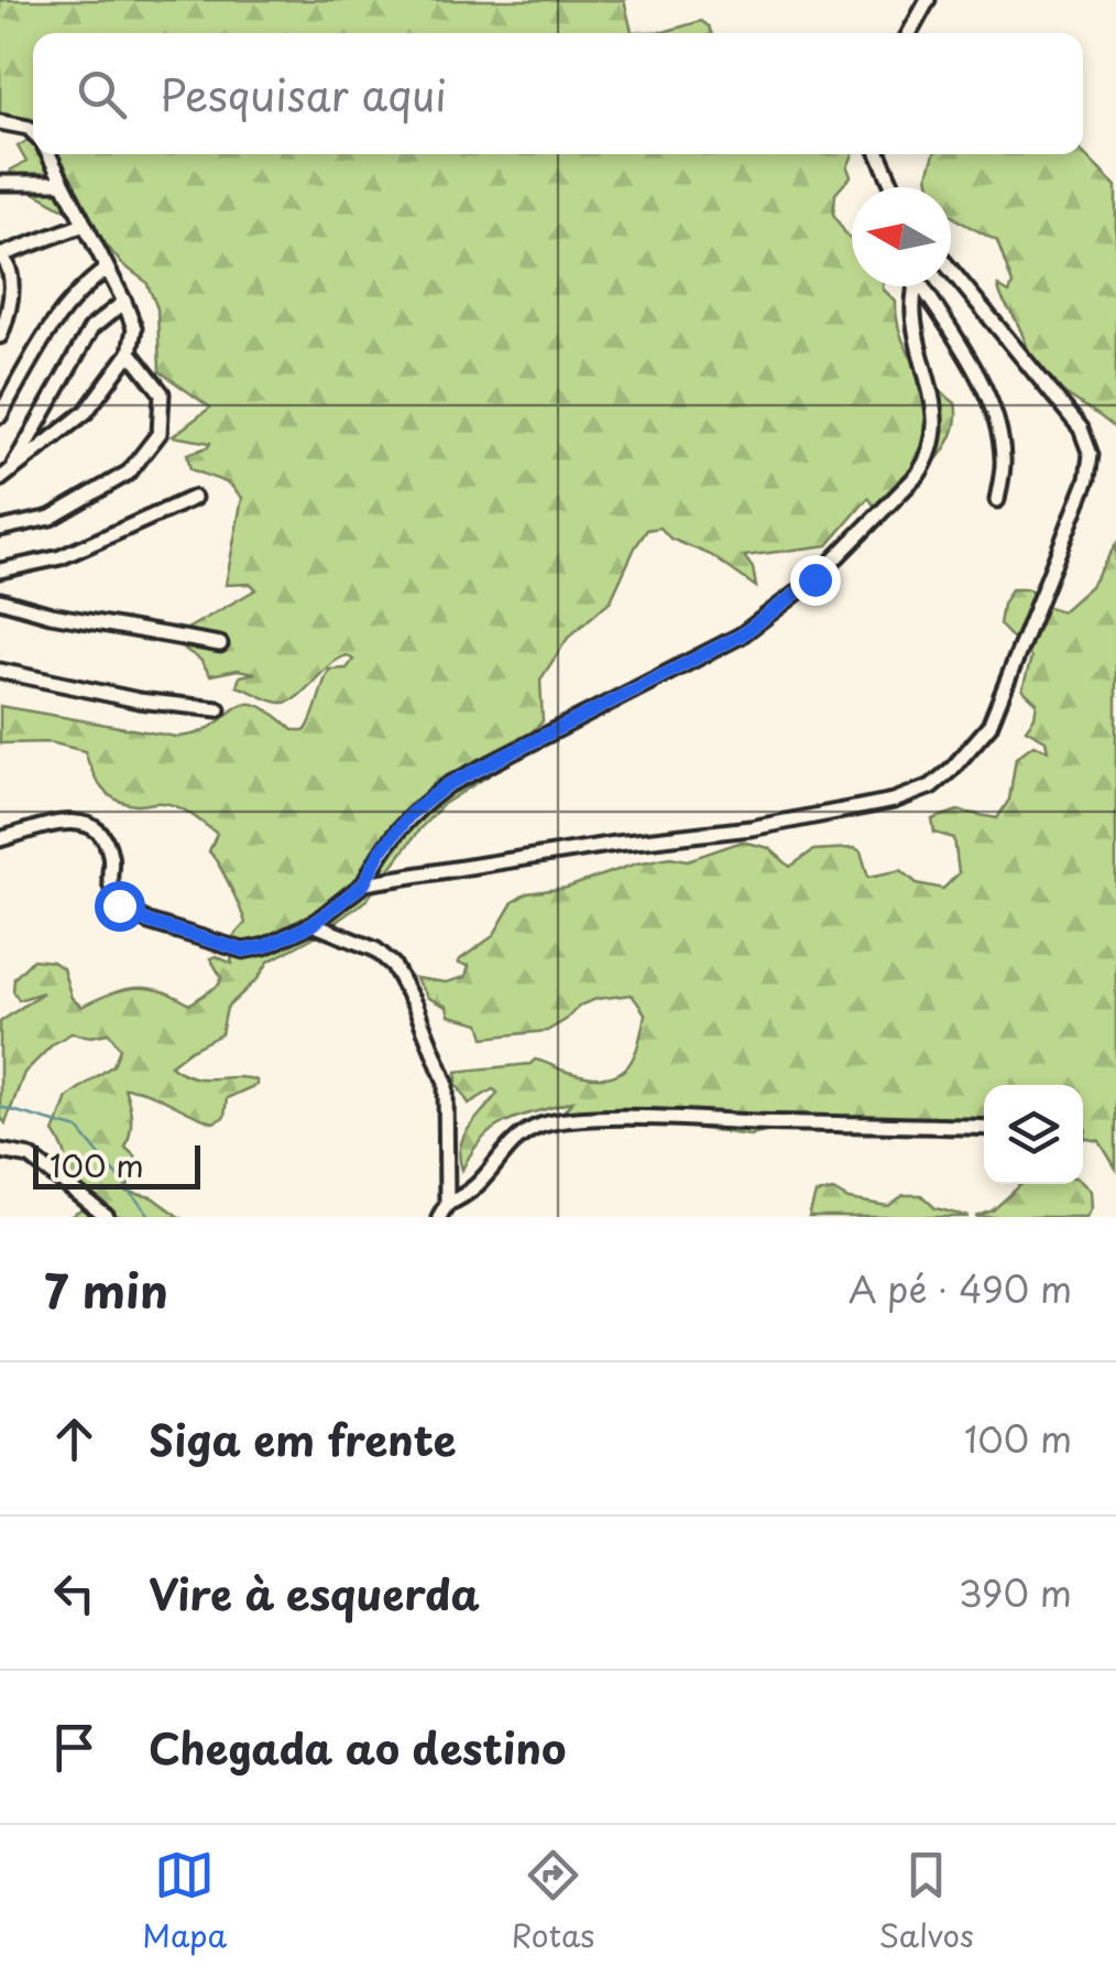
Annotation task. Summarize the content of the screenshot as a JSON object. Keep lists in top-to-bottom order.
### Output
{
  "scale_bar": "100 m",
  "north": "left",
  "page": {
    "search": "Pesquisar aqui",
    "scale": "100 m",
    "heading": ["7 min", "A pé · 490 m"],
    "list": [
      ["Siga em frente", "100 m"],
      ["Vire à esquerda", "390 m"],
      "Chegada ao destino"
    ],
    "nav": ["Mapa", "Rotas", "Salvos"]
  }
}
